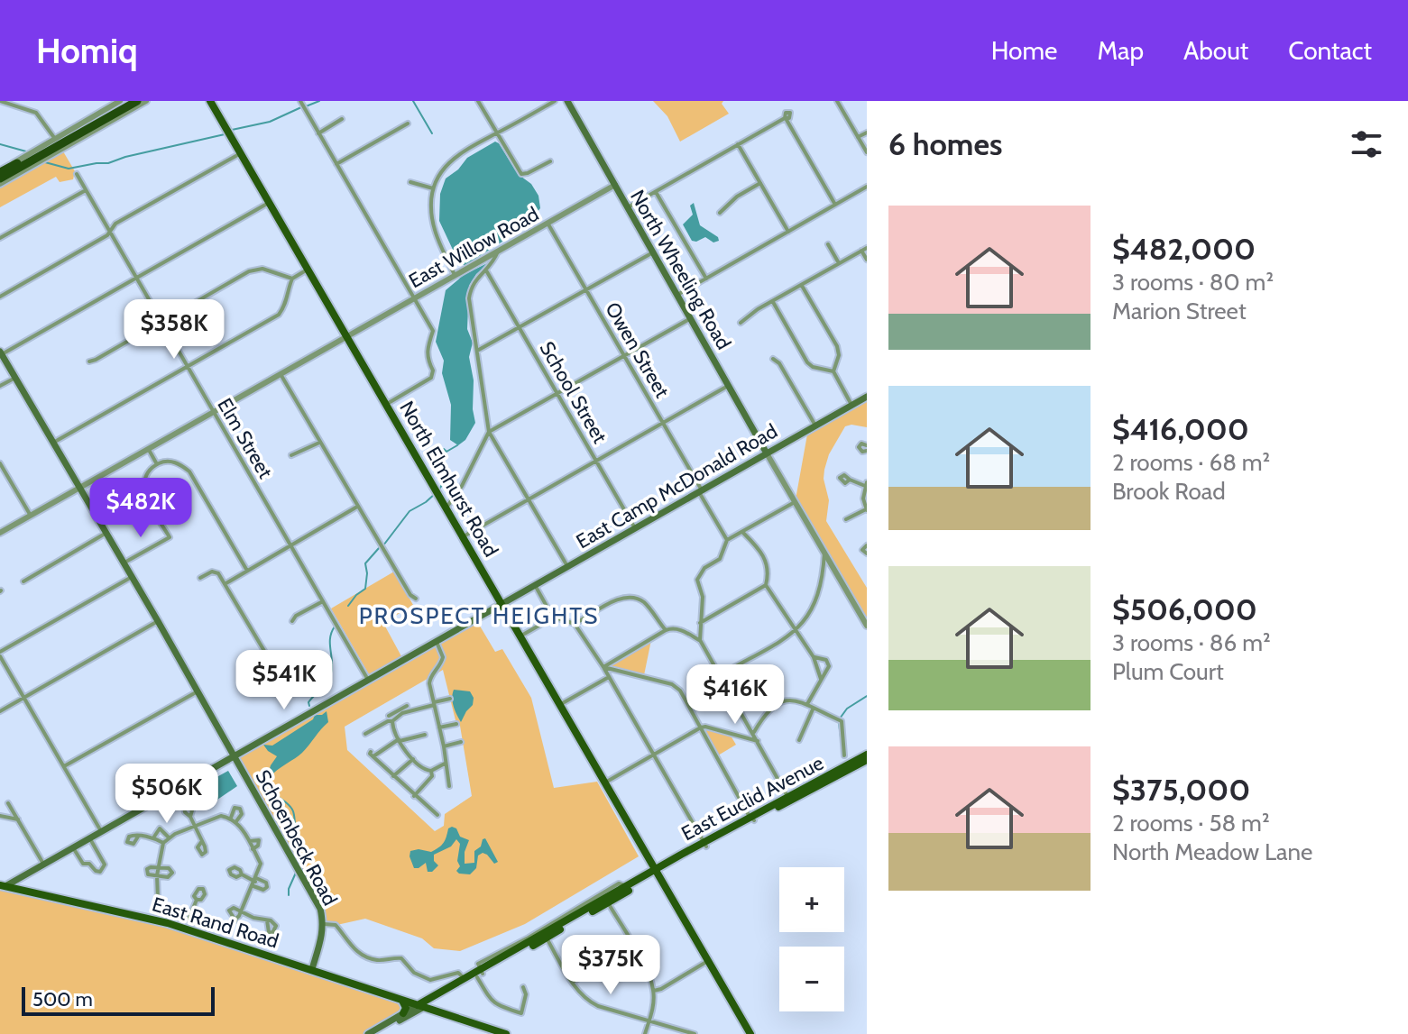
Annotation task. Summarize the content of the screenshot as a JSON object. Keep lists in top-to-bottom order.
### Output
{
  "streets": {
    "main road": [
      "North Wheeling Road",
      "North Elmhurst Road",
      "East Camp McDonald Road",
      "East Euclid Avenue",
      "Schoenbeck Road",
      "East Rand Road"
    ],
    "street": [
      "East Willow Road",
      "Owen Street",
      "School Street",
      "Elm Street"
    ]
  },
  "crossings": [
    ["East Willow Road", "North Wheeling Road"],
    ["East Willow Road", "Owen Street"],
    ["East Willow Road", "Elm Street"],
    ["East Willow Road", "North Elmhurst Road"],
    ["East Willow Road", "Schoenbeck Road"],
    ["North Wheeling Road", "East Camp McDonald Road"],
    ["Owen Street", "East Camp McDonald Road"],
    ["School Street", "East Camp McDonald Road"],
    ["Elm Street", "East Camp McDonald Road"],
    ["North Elmhurst Road", "East Camp McDonald Road"],
    ["North Elmhurst Road", "East Euclid Avenue"],
    ["East Camp McDonald Road", "Schoenbeck Road"],
    ["East Camp McDonald Road", "East Rand Road"],
    ["Schoenbeck Road", "East Rand Road"]
  ],
  "districts": ["PROSPECT HEIGHTS"],
  "scale_bar": "500 m",
  "page": {
    "header": "Homiq",
    "nav": [
      "Home",
      "Map",
      "About",
      "Contact"
    ],
    "heading": "6 homes",
    "list": [
      {
        "name": "$482,000",
        "note": "3 rooms · 80 m² · Marion Street"
      },
      {
        "name": "$416,000",
        "note": "2 rooms · 68 m² · Brook Road"
      },
      {
        "name": "$506,000",
        "note": "3 rooms · 86 m² · Plum Court"
      },
      {
        "name": "$375,000",
        "note": "2 rooms · 58 m² · North Meadow Lane"
      }
    ],
    "price": [
      "$358K",
      "$482K",
      "$541K",
      "$416K",
      "$506K",
      "$375K"
    ],
    "map_buttons": ["+", "−"],
    "scale": "500 m"
  }
}
